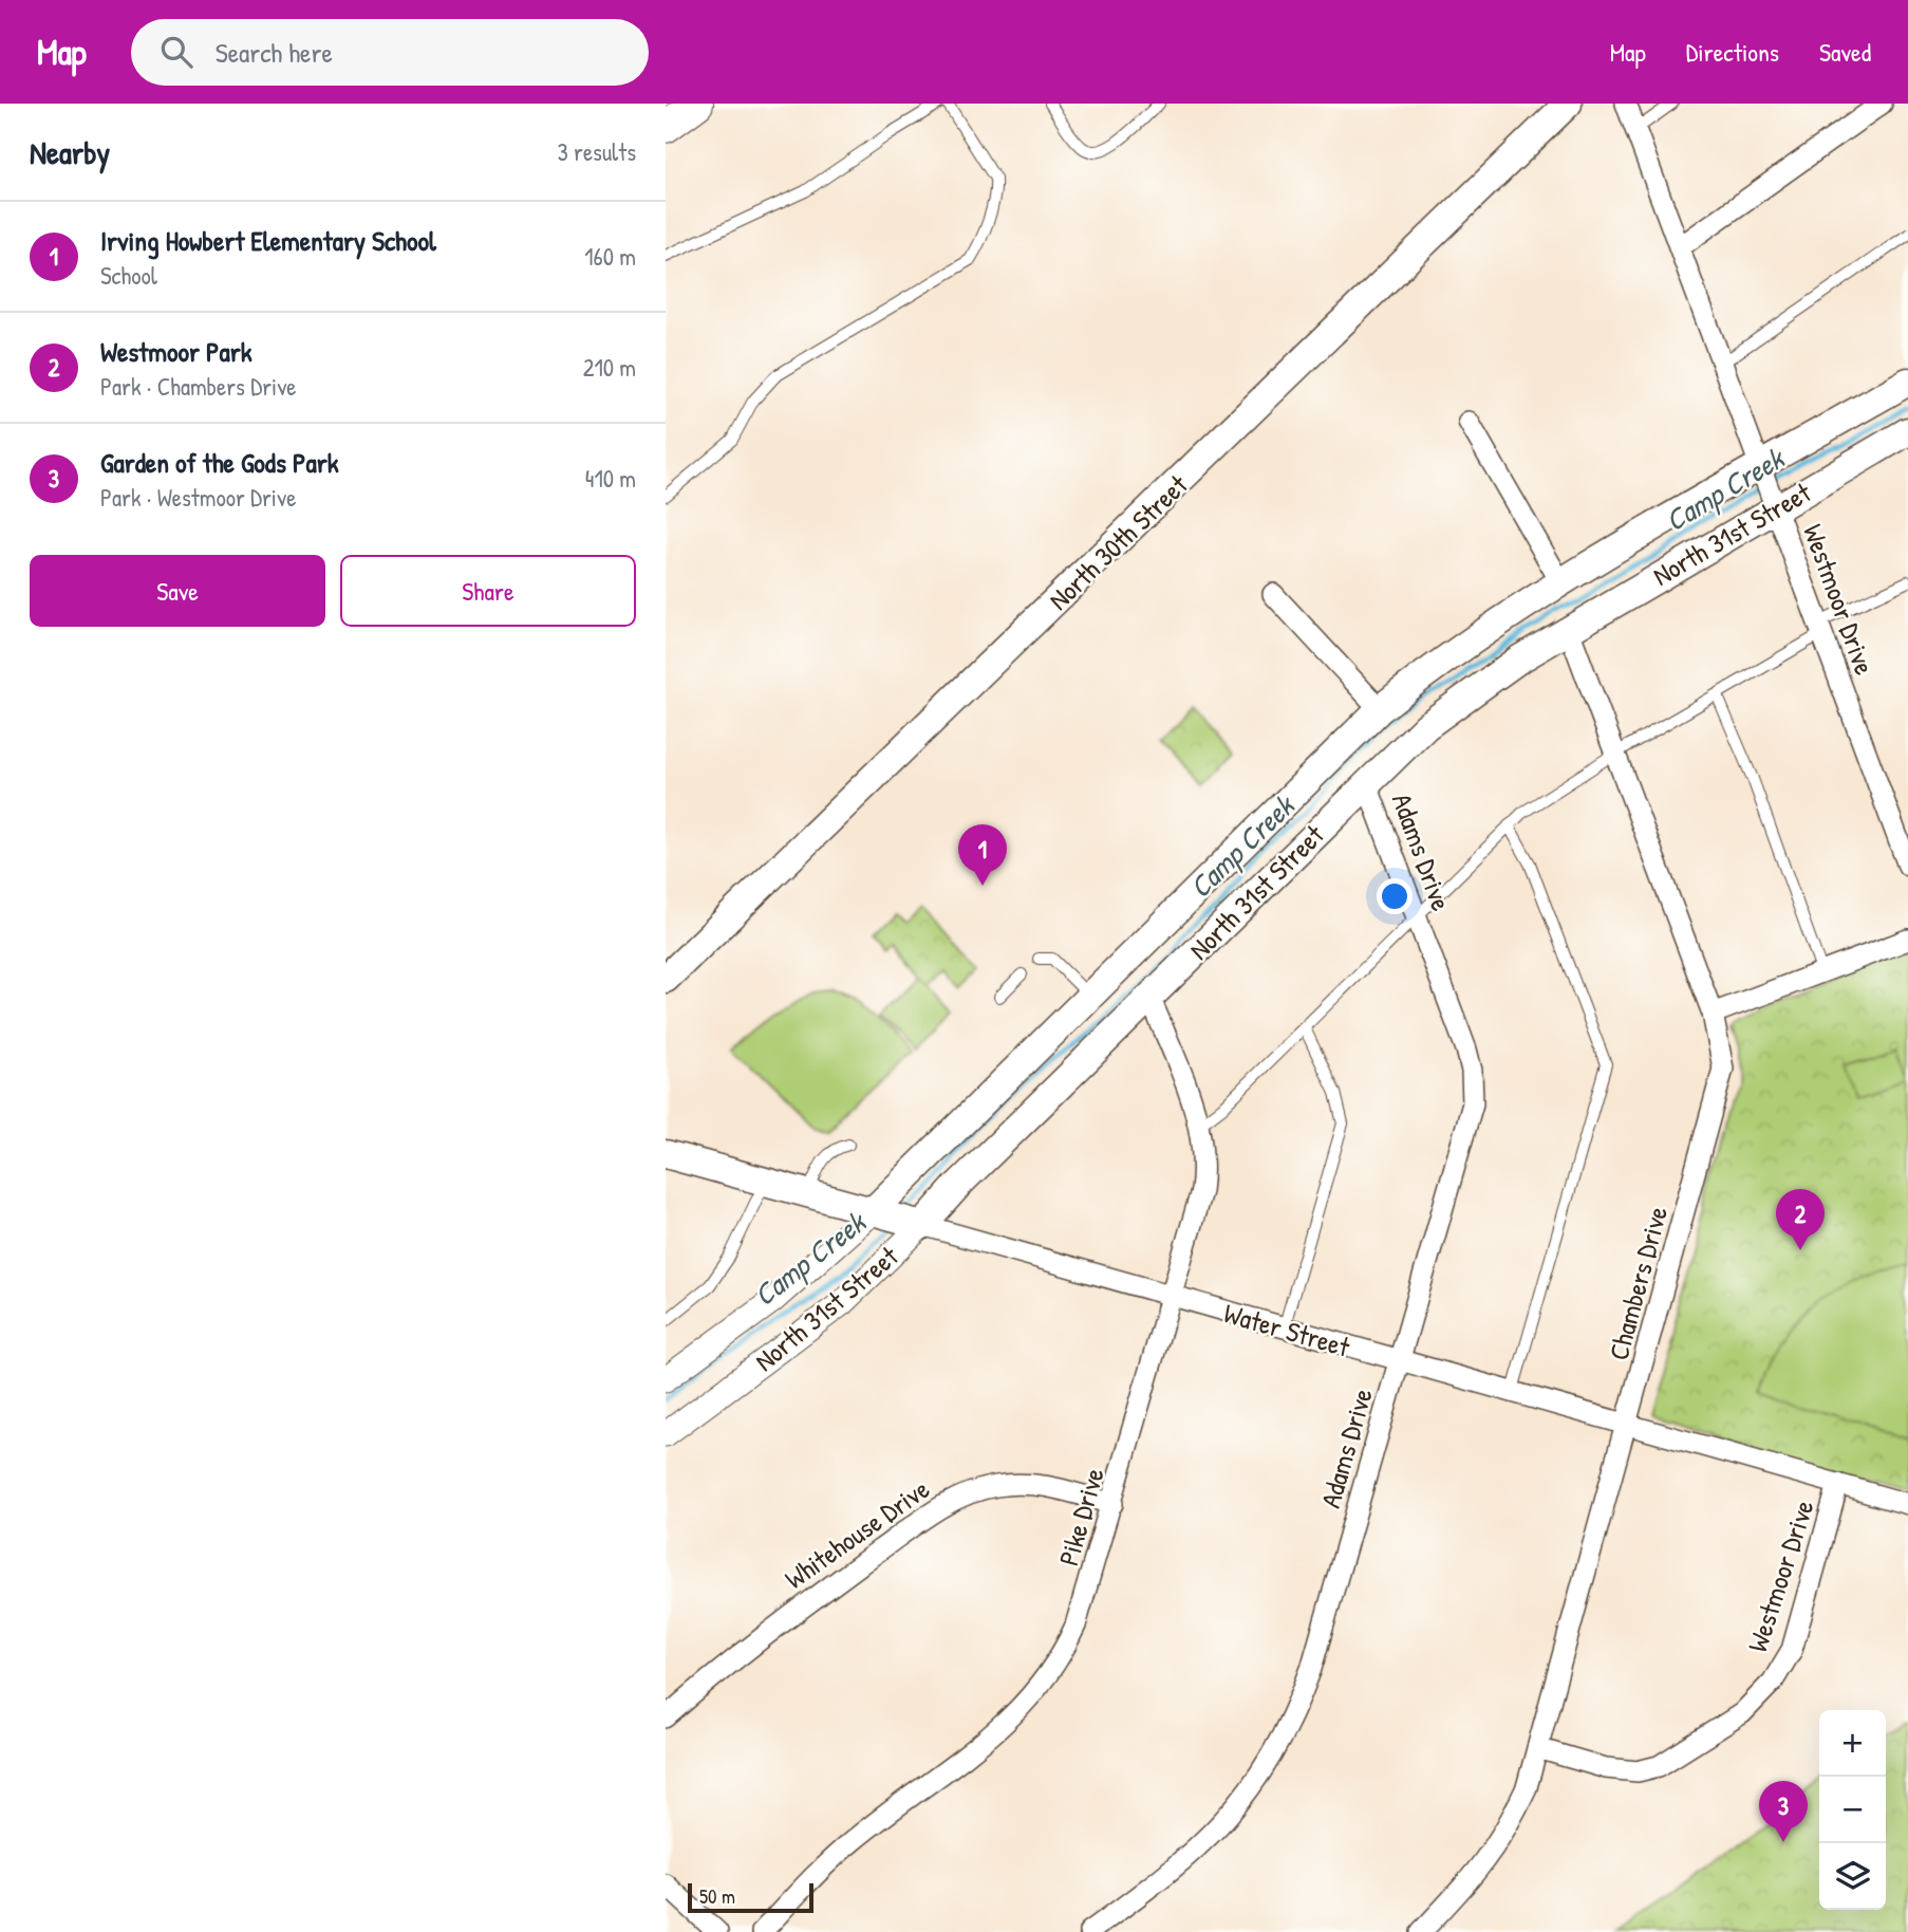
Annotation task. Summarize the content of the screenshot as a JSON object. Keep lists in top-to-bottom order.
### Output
{
  "streets": {
    "main road": ["North 31st Street", "North 30th Street", "Water Street"],
    "street": [
      "Westmoor Drive",
      "Adams Drive",
      "Chambers Drive",
      "Pike Drive",
      "Whitehouse Drive"
    ]
  },
  "crossings": [
    ["North 31st Street", "Westmoor Drive"],
    ["North 31st Street", "Adams Drive"],
    ["North 31st Street", "Chambers Drive"],
    ["North 31st Street", "Water Street"],
    ["North 31st Street", "Pike Drive"],
    ["Westmoor Drive", "Chambers Drive"],
    ["Westmoor Drive", "Water Street"],
    ["Adams Drive", "Water Street"],
    ["Chambers Drive", "Water Street"],
    ["Water Street", "Pike Drive"],
    ["Pike Drive", "Whitehouse Drive"]
  ],
  "water": ["Camp Creek"],
  "scale_bar": "50 m",
  "page": {
    "header": "Map",
    "search": "Search here",
    "nav": ["Map", "Directions", "Saved"],
    "heading": ["Nearby", "3 results"],
    "list": [
      {
        "mark": "1",
        "name": "Irving Howbert Elementary School",
        "note": "School",
        "value": "160 m"
      },
      {
        "mark": "2",
        "name": "Westmoor Park",
        "note": "Park · Chambers Drive",
        "value": "210 m"
      },
      {
        "mark": "3",
        "name": "Garden of the Gods Park",
        "note": "Park · Westmoor Drive",
        "value": "410 m"
      }
    ],
    "buttons": ["Save", "Share"],
    "pins": ["1", "2", "3"],
    "map_buttons": ["+", "−"],
    "scale": "50 m"
  }
}
